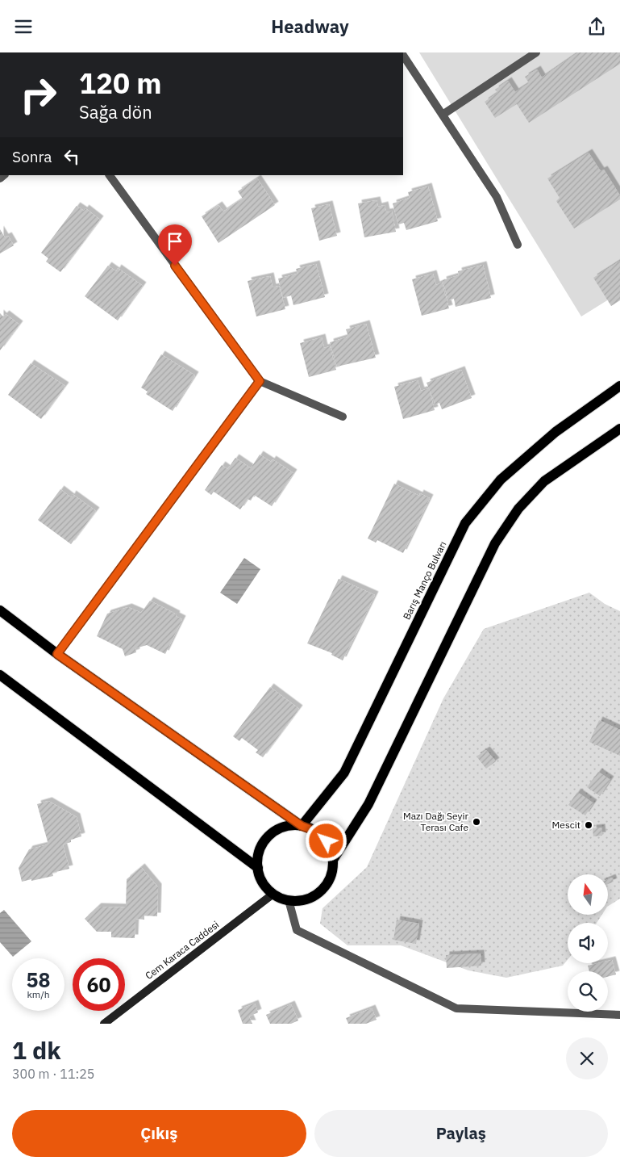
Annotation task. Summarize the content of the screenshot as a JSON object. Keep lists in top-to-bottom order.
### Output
{
  "streets": {
    "main road": ["Barış Manço Bulvarı"],
    "street": ["Cem Karaca Caddesi"]
  },
  "crossings": [
    ["Barış Manço Bulvarı", "Cem Karaca Caddesi"]
  ],
  "places": ["Mazı Dağı Seyir Terası Cafe", "Mescit"],
  "north": "top",
  "page": {
    "header": "Headway",
    "turn": ["120 m", "Sağa dön"],
    "then": "Sonra",
    "speed": "58 km/h",
    "limit": "60",
    "heading": ["1 dk", "300 m · 11:25"],
    "buttons": ["Çıkış", "Paylaş"]
  }
}
